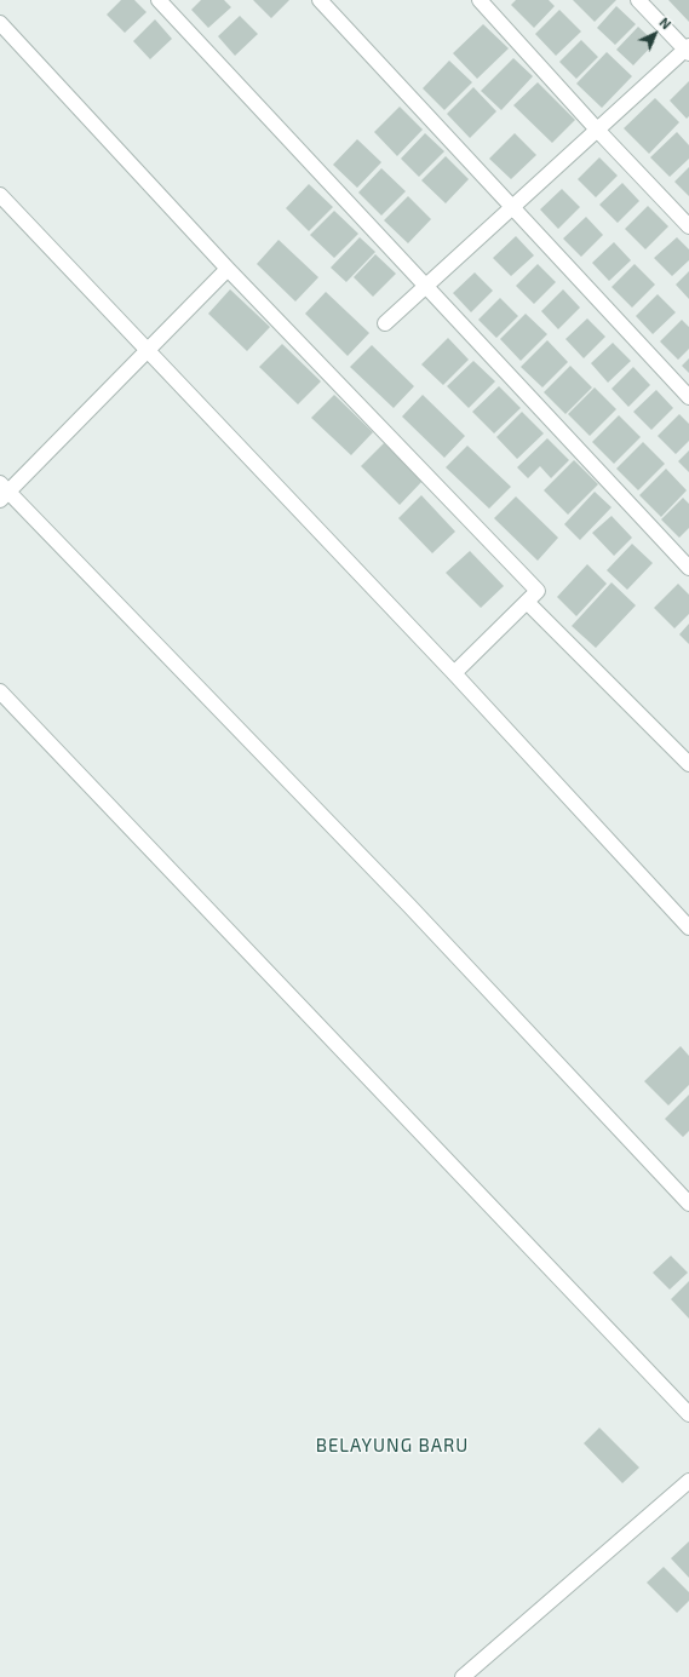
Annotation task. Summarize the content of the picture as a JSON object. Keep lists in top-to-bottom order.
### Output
{
  "districts": ["BELAYUNG BARU"],
  "north": "top right"
}
